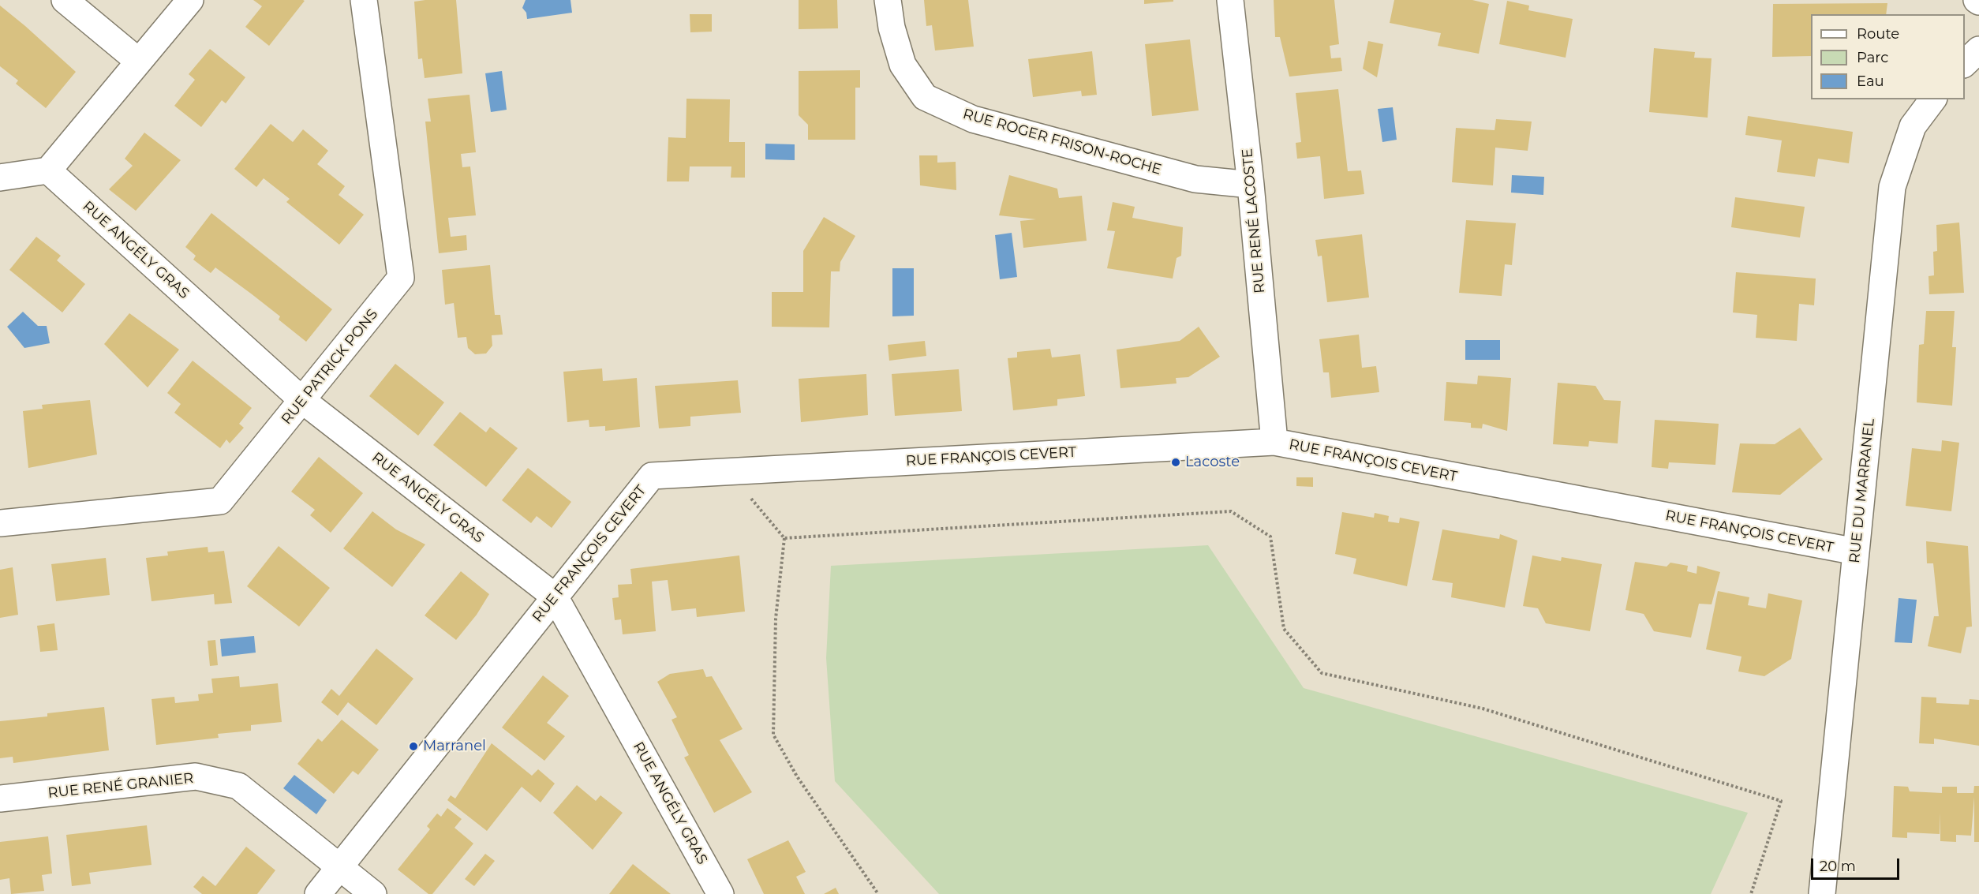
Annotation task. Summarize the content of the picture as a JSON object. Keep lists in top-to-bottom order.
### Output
{
  "streets": {
    "street": [
      "RUE ROGER FRISON-ROCHE",
      "RUE RENÉ LACOSTE",
      "RUE ANGÉLY GRAS",
      "RUE PATRICK PONS",
      "RUE FRANÇOIS CEVERT",
      "RUE DU MARRANEL",
      "RUE RENÉ GRANIER"
    ]
  },
  "crossings": [
    ["RUE ROGER FRISON-ROCHE", "RUE RENÉ LACOSTE"],
    ["RUE RENÉ LACOSTE", "RUE FRANÇOIS CEVERT"],
    ["RUE ANGÉLY GRAS", "RUE PATRICK PONS"],
    ["RUE ANGÉLY GRAS", "RUE FRANÇOIS CEVERT"],
    ["RUE FRANÇOIS CEVERT", "RUE DU MARRANEL"],
    ["RUE FRANÇOIS CEVERT", "RUE RENÉ GRANIER"]
  ],
  "places": ["Lacoste", "Marranel"],
  "legend": ["Route", "Parc", "Eau"],
  "scale_bar": "20 m"
}
